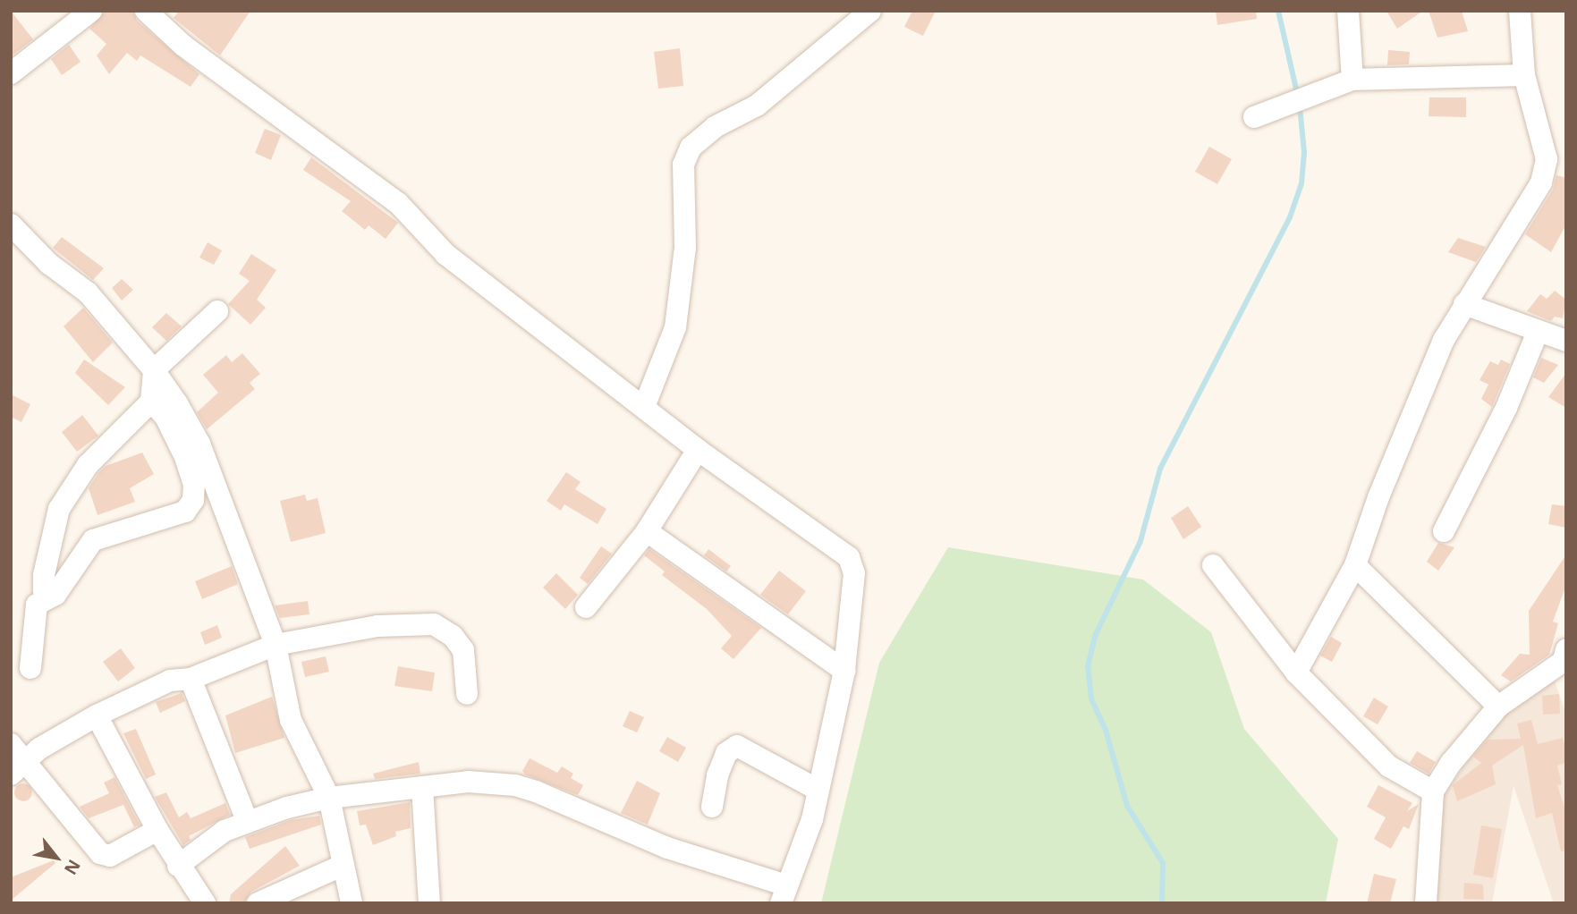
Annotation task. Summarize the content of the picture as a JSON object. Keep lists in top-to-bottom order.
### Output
{
  "north": "bottom right"
}
